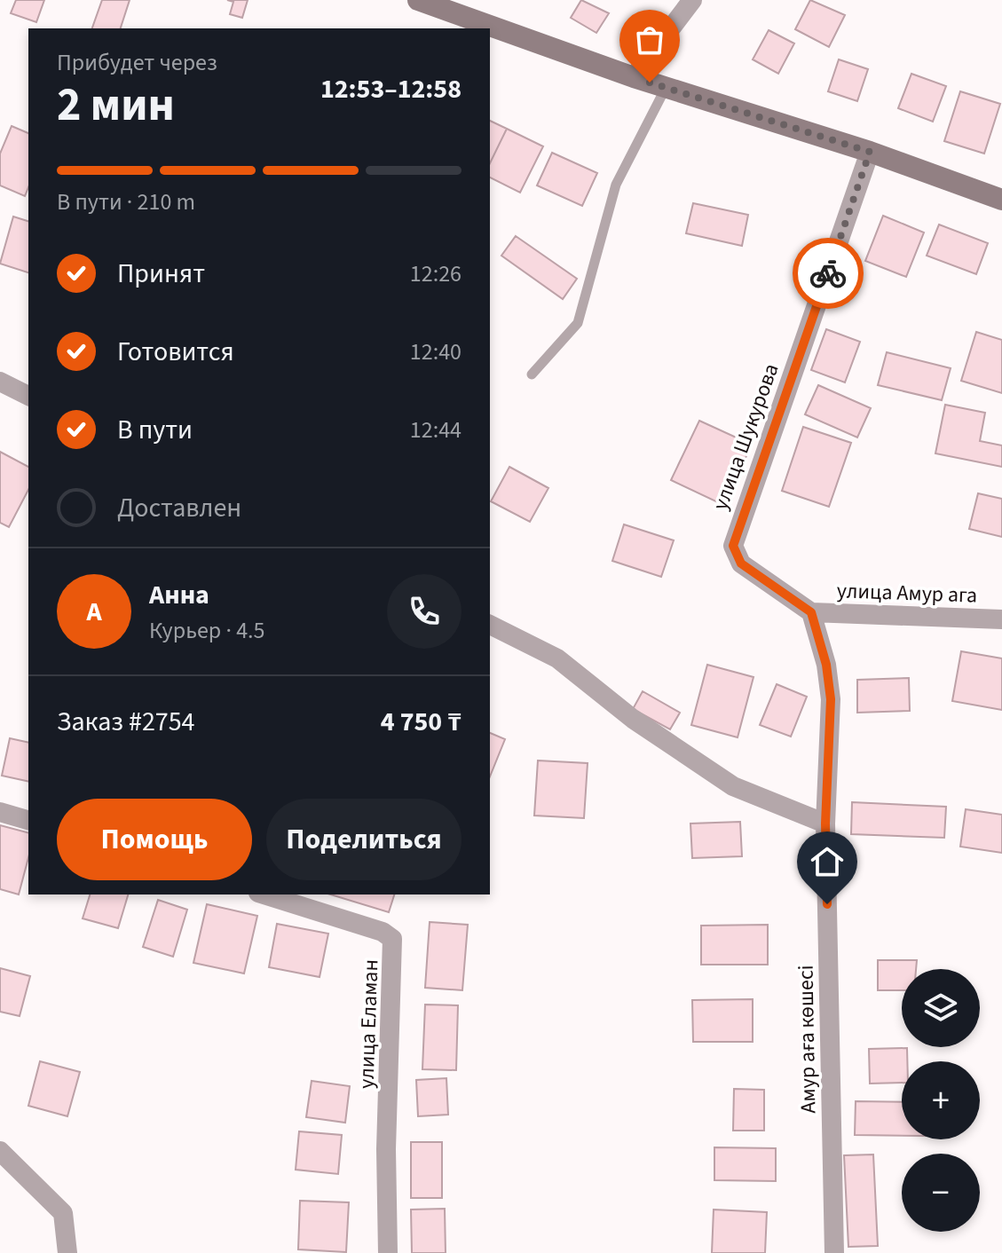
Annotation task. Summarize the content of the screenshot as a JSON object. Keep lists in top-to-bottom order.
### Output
{
  "streets": {
    "street": [
      "улица Шукурова",
      "улица Амур ага",
      "улица Еламан",
      "Амур аға көшесі"
    ]
  },
  "crossings": [
    ["улица Шукурова", "улица Амур ага"]
  ],
  "page": {
    "heading": ["2 мин", "Прибудет через", "12:53–12:58"],
    "panel": [
      "Анна",
      "Курьер · 4.5",
      "Заказ #2754",
      "4 750 ₸"
    ],
    "bar": "В пути · 210 m",
    "list": [
      ["Принят", "12:26"],
      ["Готовится", "12:40"],
      ["В пути", "12:44"],
      "Доставлен"
    ],
    "round": "А",
    "buttons": ["Помощь", "Поделиться"],
    "map_buttons": ["+", "−"]
  }
}
